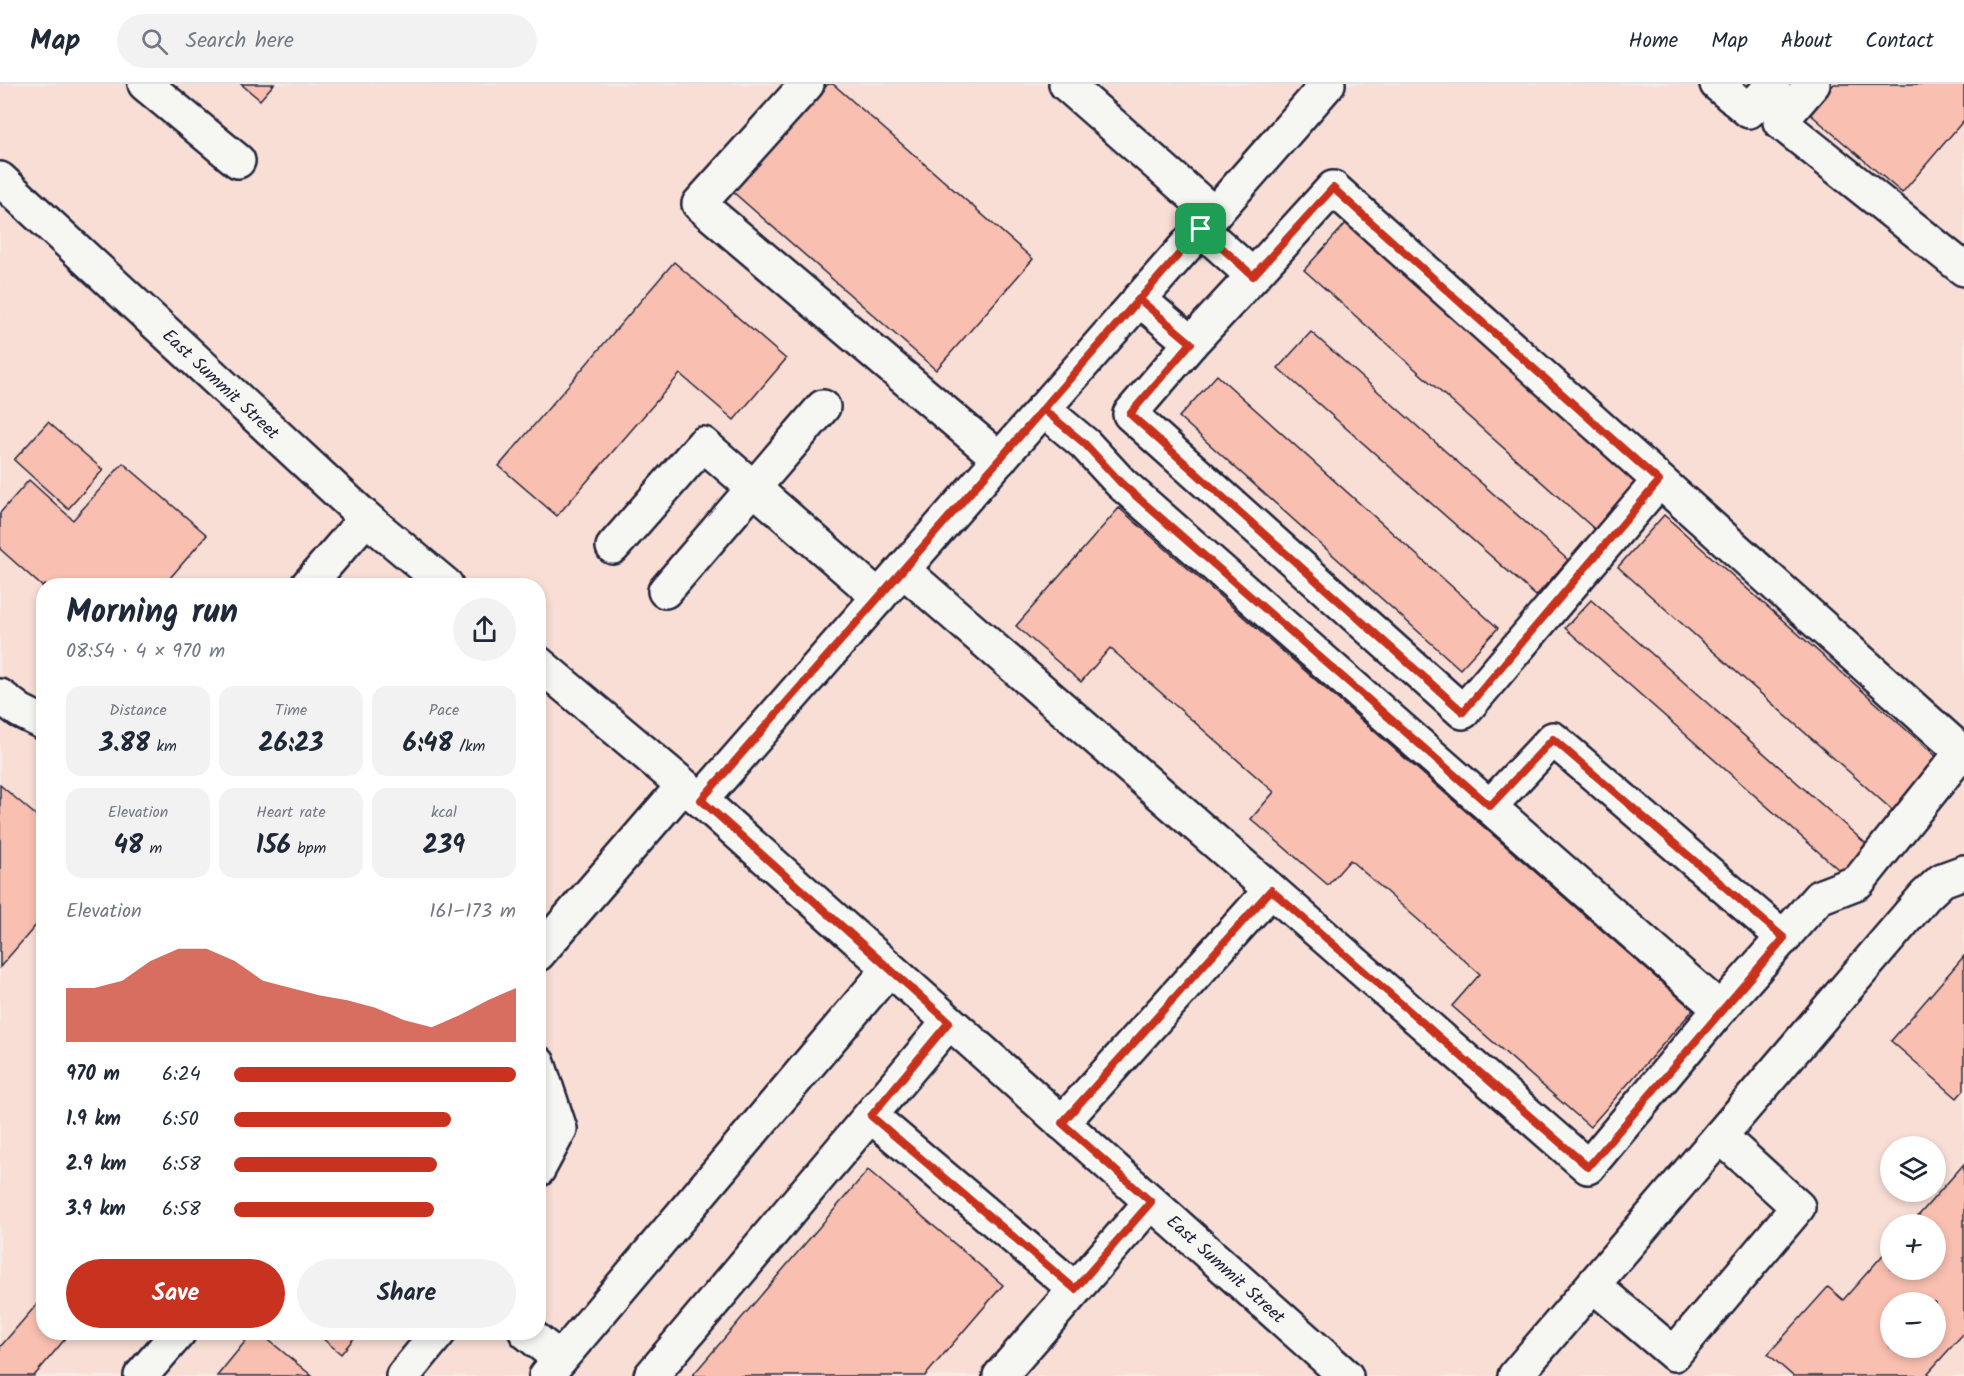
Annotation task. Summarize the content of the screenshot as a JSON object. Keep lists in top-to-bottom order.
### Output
{
  "streets": {
    "street": ["East Summit Street"]
  },
  "page": {
    "header": "Map",
    "search": "Search here",
    "nav": [
      "Home",
      "Map",
      "About",
      "Contact"
    ],
    "heading": ["Morning run", "08:54 · 4 × 970 m"],
    "stats": [
      ["Distance", "3.88 km"],
      ["Time", "26:23"],
      ["Pace", "6:48 /km"],
      ["Elevation", "48 m"],
      ["Heart rate", "156 bpm"],
      ["kcal", "239"]
    ],
    "chart": ["Elevation", "161–173 m"],
    "list": [
      {
        "name": "970 m",
        "note": "6:24"
      },
      {
        "name": "1.9 km",
        "note": "6:50"
      },
      {
        "name": "2.9 km",
        "note": "6:58"
      },
      {
        "name": "3.9 km",
        "note": "6:58"
      }
    ],
    "map_buttons": ["+", "−"],
    "buttons": ["Save", "Share"]
  }
}
